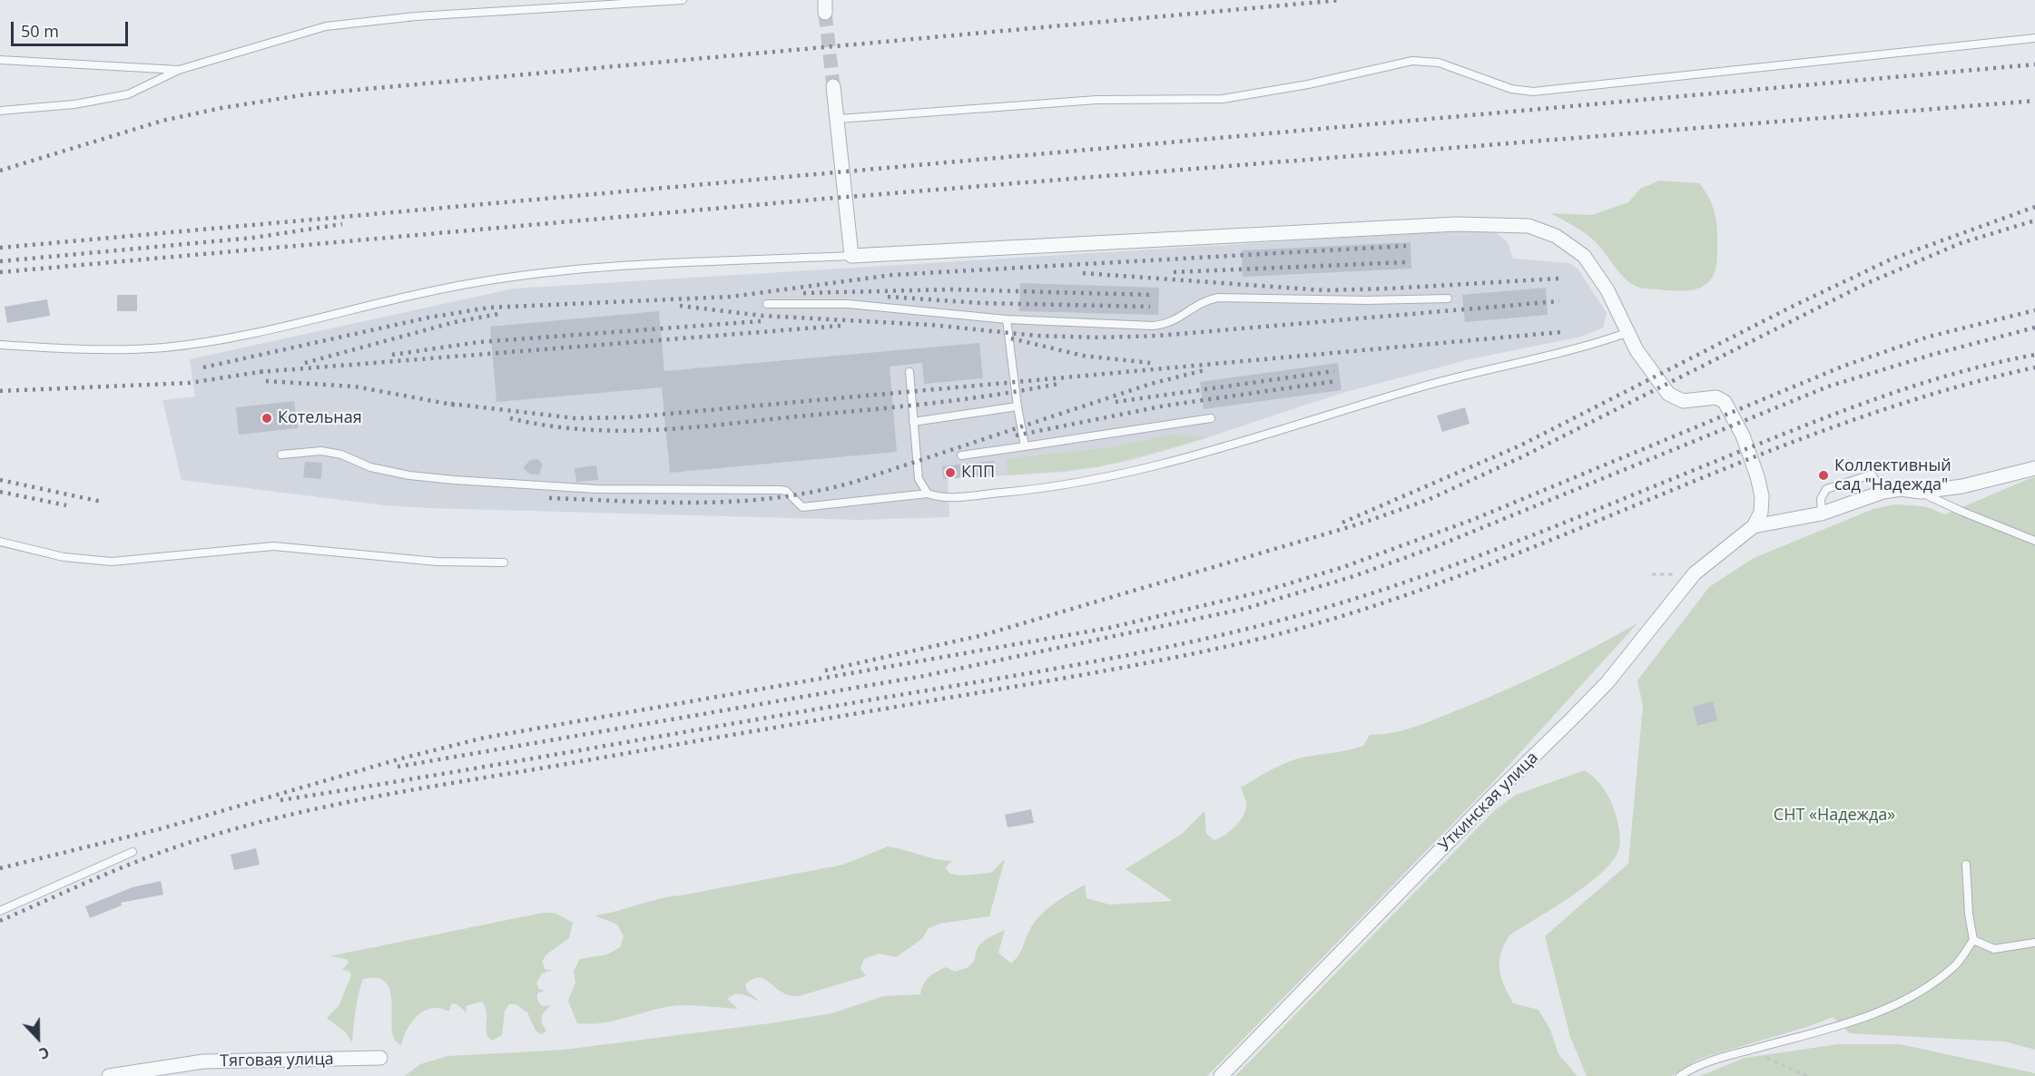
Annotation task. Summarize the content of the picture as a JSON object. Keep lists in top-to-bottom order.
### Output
{
  "streets": {
    "street": ["Уткинская улица", "Тяговая улица"]
  },
  "parks": ["СНТ «Надежда»"],
  "places": ["Котельная", "КПП", "Коллективный сад \"Надежда\""],
  "scale_bar": "50 m",
  "north": "bottom"
}
